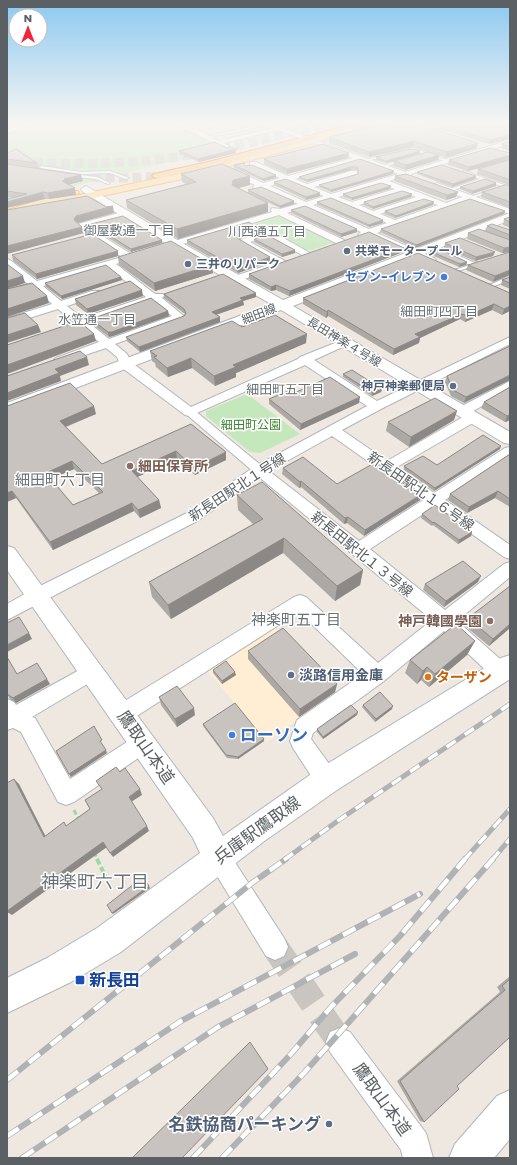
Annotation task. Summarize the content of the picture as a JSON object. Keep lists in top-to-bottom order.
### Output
{
  "streets": {
    "street": [
      "細田線",
      "長田神楽４号線",
      "新長田駅北１号線",
      "新長田駅北１６号線",
      "新長田駅北１３号線",
      "鷹取山本道",
      "兵庫駅鷹取線"
    ]
  },
  "crossings": [
    ["細田線", "長田神楽４号線"],
    ["長田神楽４号線", "新長田駅北１号線"],
    ["新長田駅北１号線", "新長田駅北１６号線"],
    ["新長田駅北１号線", "新長田駅北１３号線"],
    ["新長田駅北１号線", "鷹取山本道"],
    ["新長田駅北１３号線", "兵庫駅鷹取線"],
    ["鷹取山本道", "兵庫駅鷹取線"]
  ],
  "districts": [
    "御屋敷通一丁目",
    "川西通五丁目",
    "細田町四丁目",
    "水笠通一丁目",
    "細田町五丁目",
    "細田町六丁目",
    "神楽町五丁目",
    "神楽町六丁目"
  ],
  "parks": ["細田町公園"],
  "places": {
    "other": [
      "共栄モータープール",
      "三井のリパーク",
      "セブン-イレブン",
      "神戸神楽郵便局",
      "細田保育所",
      "神戸韓國學園",
      "淡路信用金庫",
      "ターザン",
      "ローソン",
      "名鉄協商パーキング"
    ],
    "transit": ["新長田"]
  },
  "north": "top"
}
